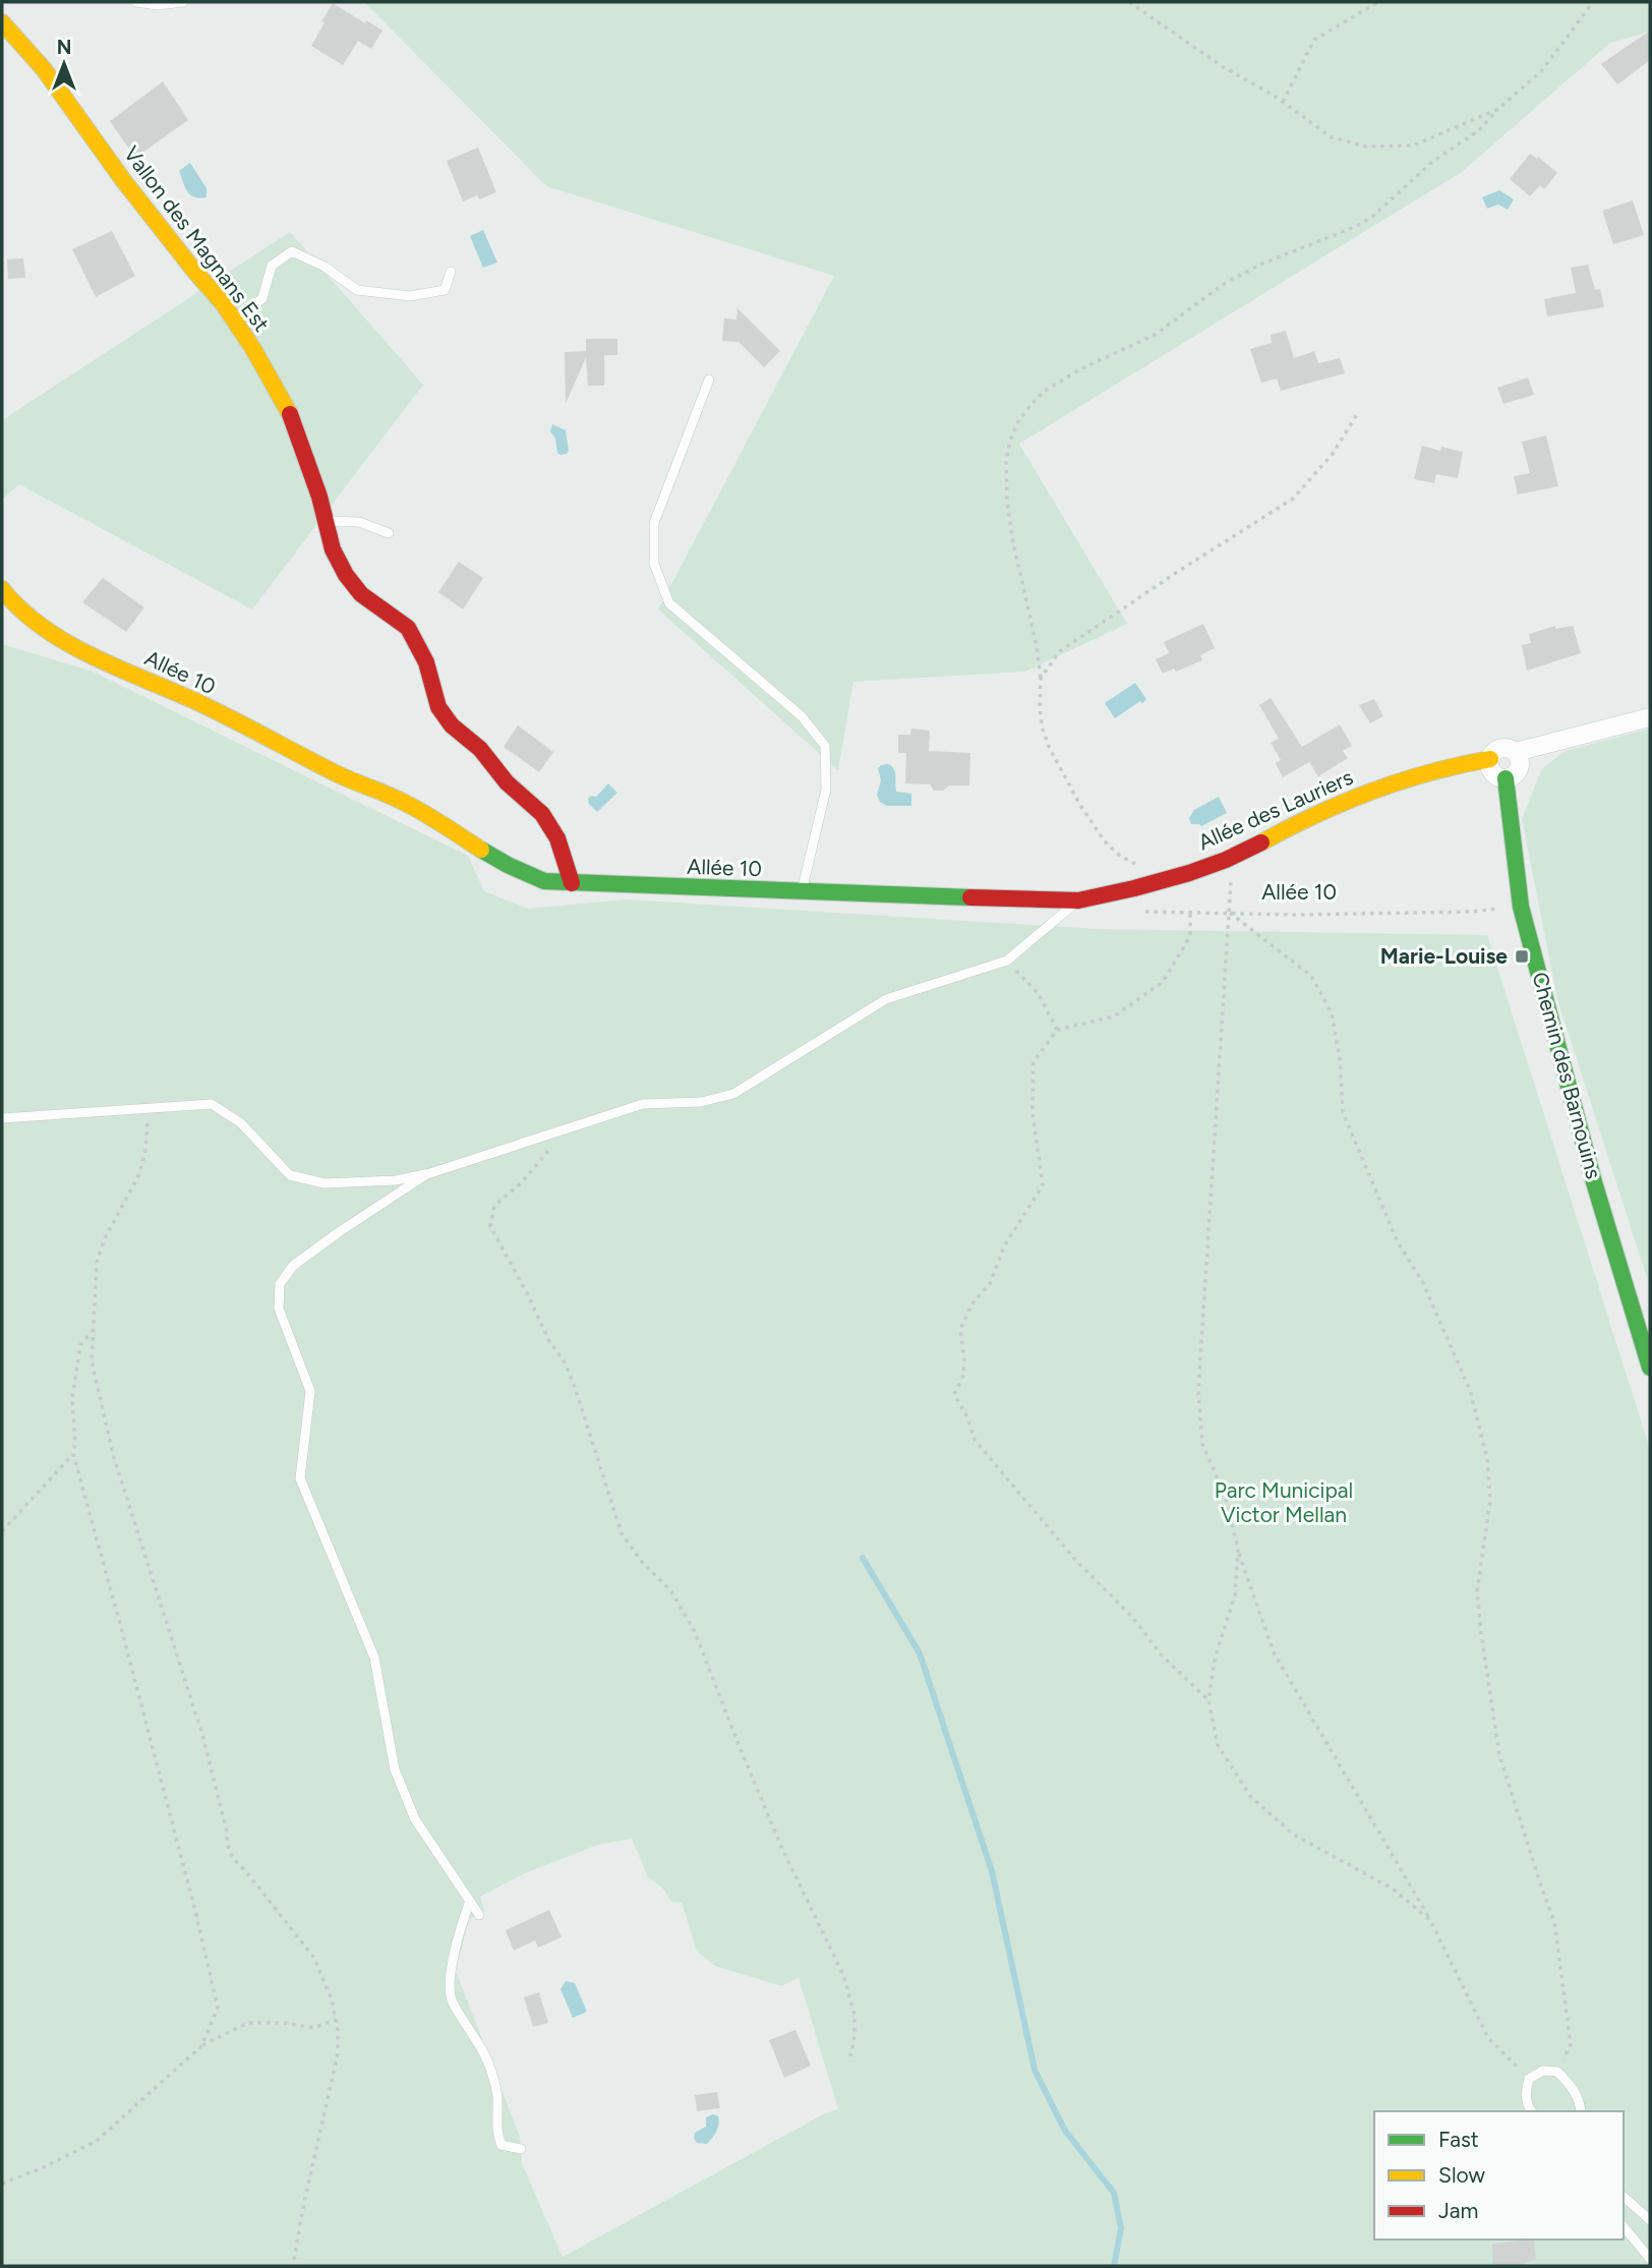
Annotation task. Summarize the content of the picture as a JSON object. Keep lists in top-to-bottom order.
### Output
{
  "streets": {
    "street": [
      "Vallon des Magnans Est",
      "Allée 10",
      "Allée des Lauriers",
      "Chemin des Barnouins"
    ]
  },
  "crossings": [
    ["Vallon des Magnans Est", "Allée 10"],
    ["Allée 10", "Allée des Lauriers"],
    ["Allée 10", "Chemin des Barnouins"],
    ["Allée des Lauriers", "Chemin des Barnouins"]
  ],
  "parks": ["Parc Municipal Victor Mellan"],
  "places": {
    "transit": ["Marie-Louise"]
  },
  "legend": ["Fast", "Slow", "Jam"],
  "north": "top"
}
